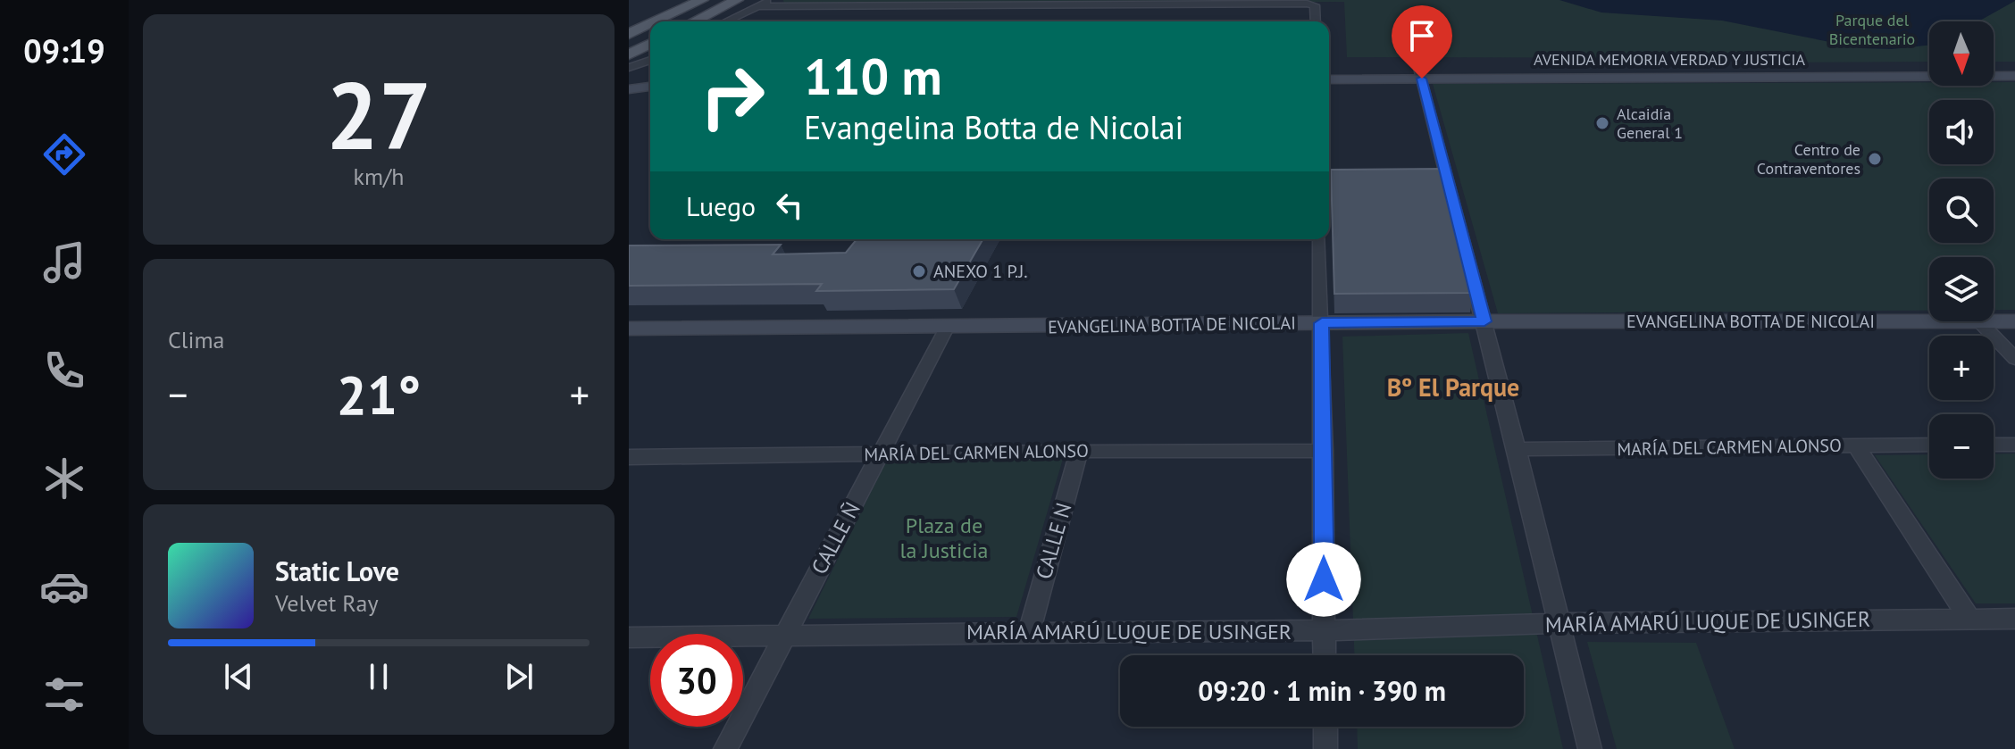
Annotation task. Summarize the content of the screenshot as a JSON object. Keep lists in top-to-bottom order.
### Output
{
  "streets": {
    "street": [
      "AVENIDA MEMORIA VERDAD Y JUSTICIA",
      "EVANGELINA BOTTA DE NICOLAI",
      "MARÍA DEL CARMEN ALONSO",
      "CALLE Ñ",
      "CALLE N",
      "MARÍA AMARÚ LUQUE DE USINGER"
    ]
  },
  "crossings": [
    ["EVANGELINA BOTTA DE NICOLAI", "CALLE Ñ"],
    ["MARÍA DEL CARMEN ALONSO", "CALLE Ñ"],
    ["MARÍA DEL CARMEN ALONSO", "CALLE N"],
    ["CALLE Ñ", "MARÍA AMARÚ LUQUE DE USINGER"],
    ["CALLE N", "MARÍA AMARÚ LUQUE DE USINGER"]
  ],
  "districts": ["Bº El Parque"],
  "parks": ["Parque del Bicentenario", "Plaza de la Justicia"],
  "places": ["Alcaidía General 1", "Centro de Contraventores", "ANEXO 1 P.J."],
  "north": "bottom",
  "page": {
    "tabs": "09:19",
    "tile": [
      ["27", "km/h"],
      "Clima"
    ],
    "map_buttons": ["+", "−"],
    "turn": ["110 m", "Evangelina Botta de Nicolai"],
    "then": "Luego",
    "heat": ["−", "21°", "+"],
    "song": ["Static Love", "Velvet Ray"],
    "limit": "30",
    "trip": "09:20 · 1 min · 390 m"
  }
}
